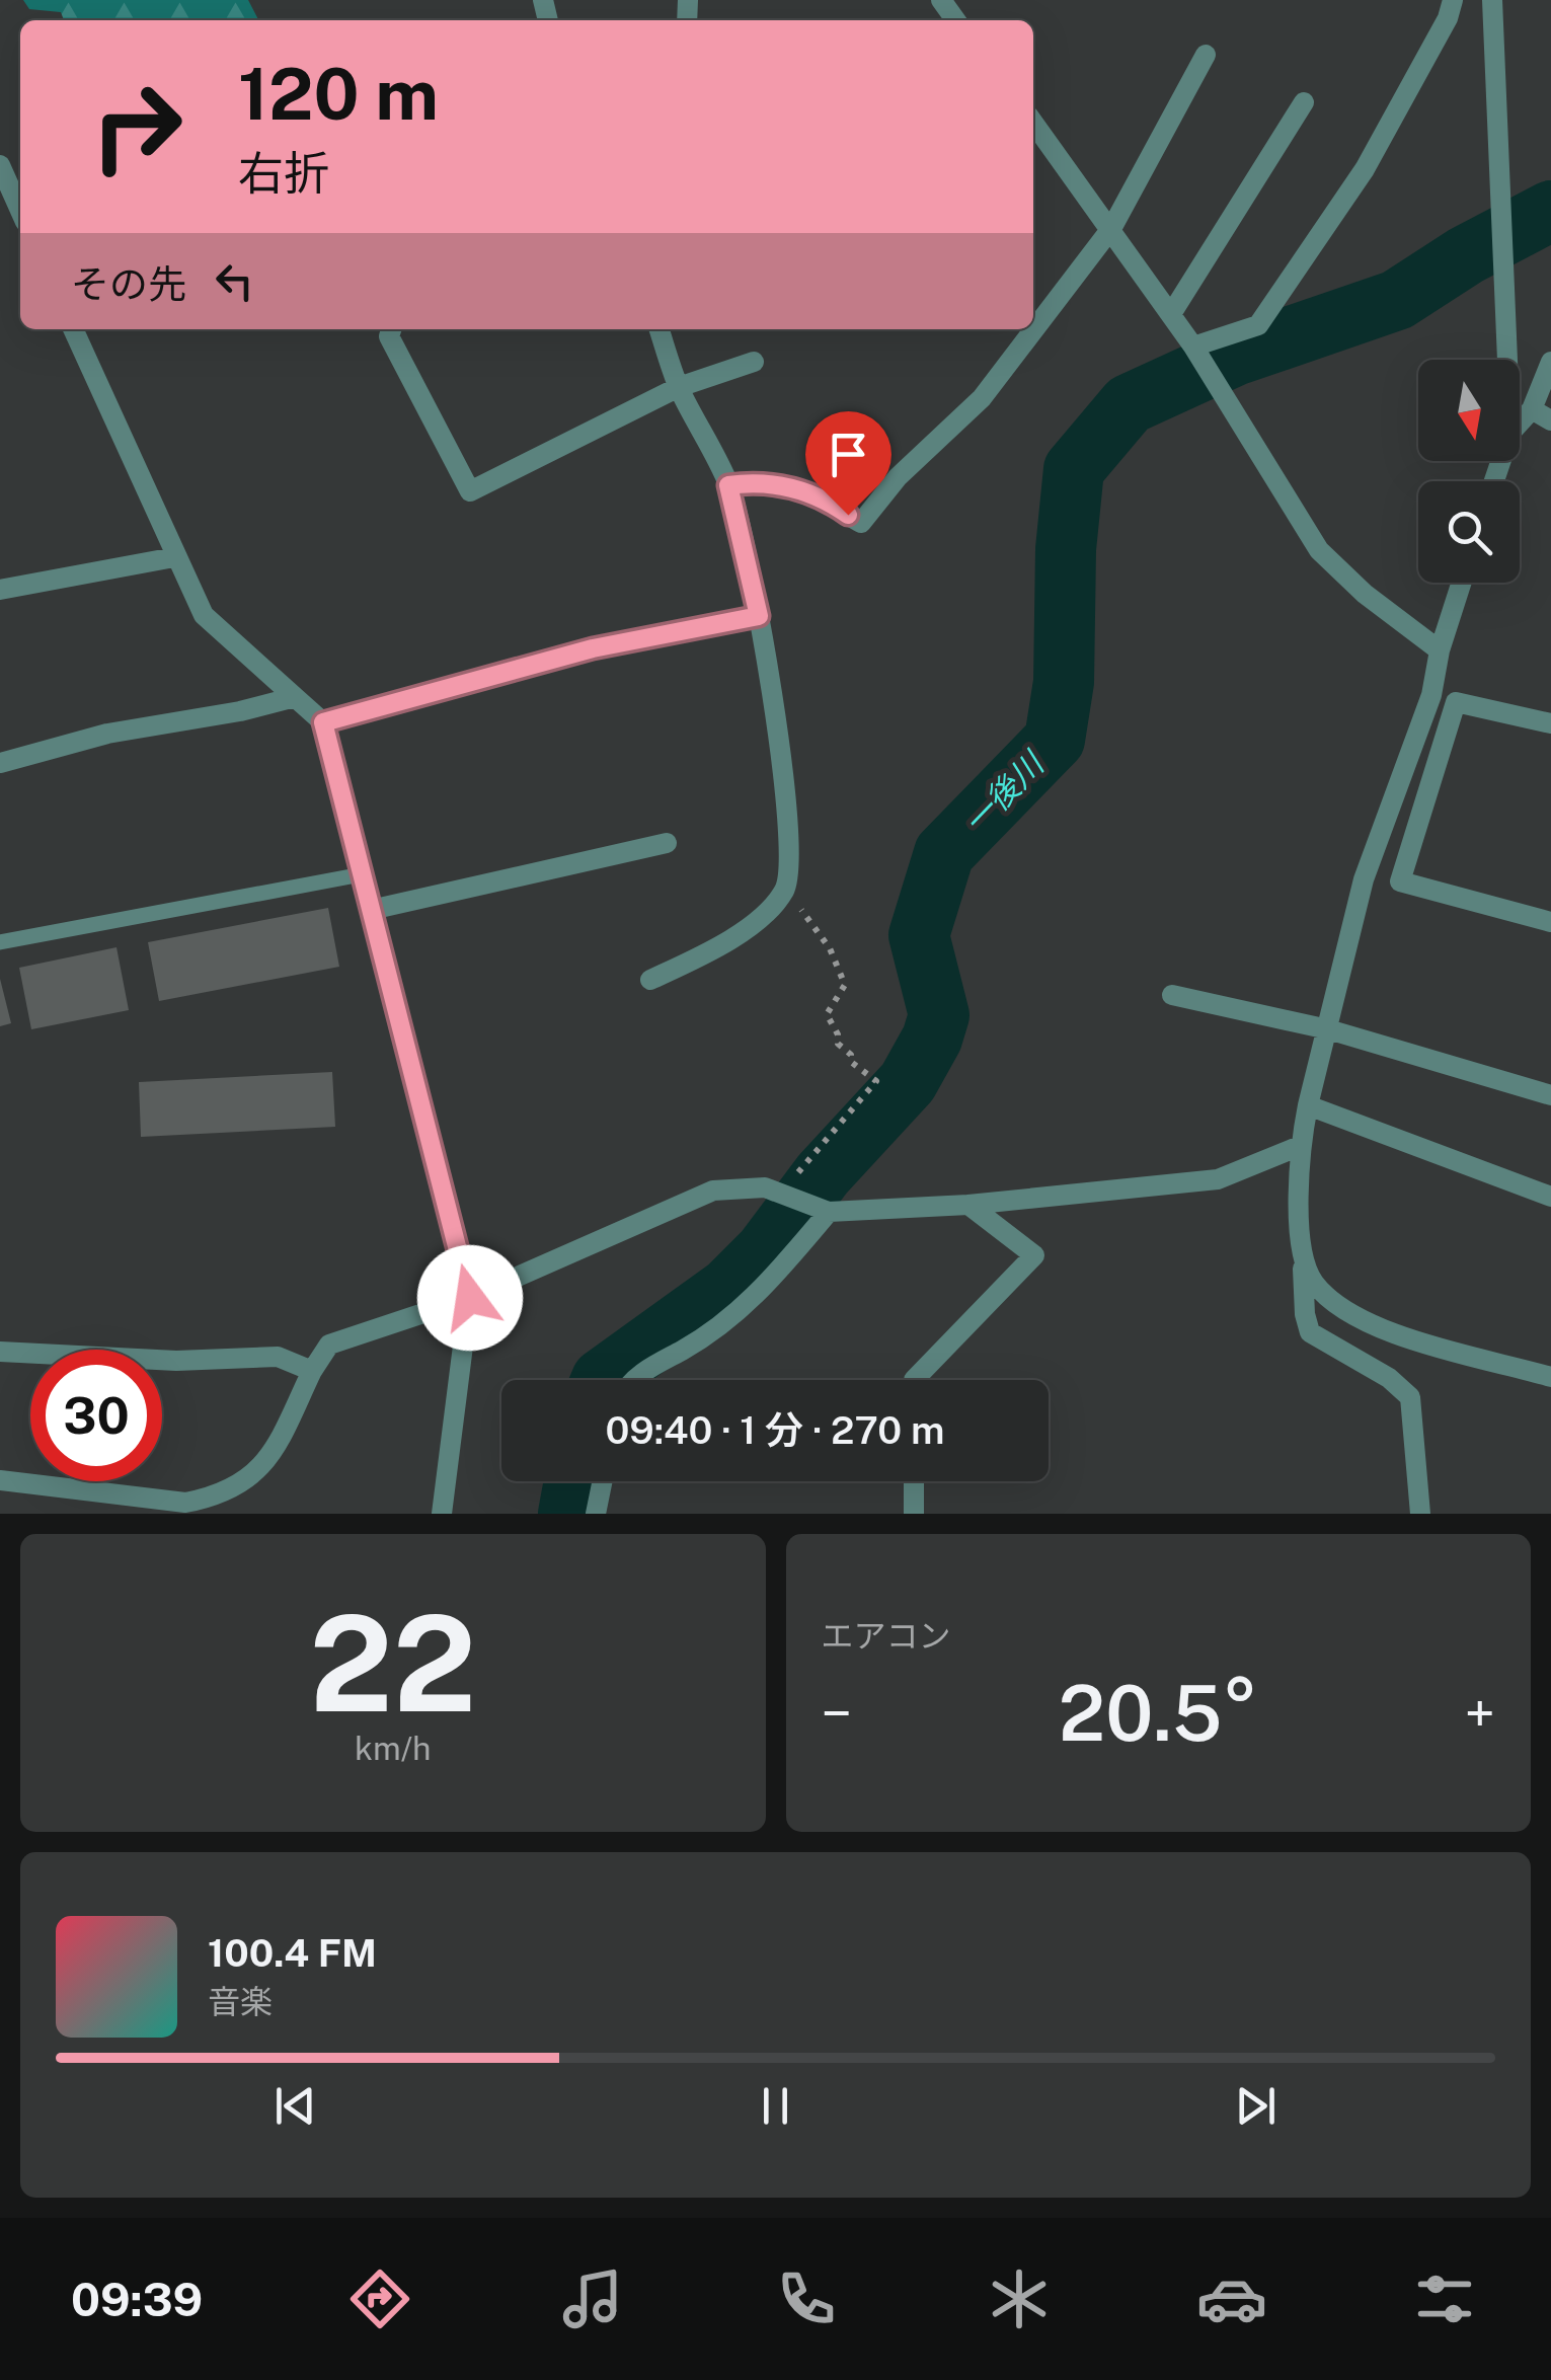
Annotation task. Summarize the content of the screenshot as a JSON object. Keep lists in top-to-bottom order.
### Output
{
  "water": ["一後川"],
  "north": "bottom",
  "page": {
    "turn": ["120 m", "右折"],
    "then": "その先",
    "limit": "30",
    "trip": "09:40 · 1 分 · 270 m",
    "tile": [
      ["22", "km/h"],
      "エアコン"
    ],
    "heat": ["−", "20.5°", "+"],
    "song": ["100.4 FM", "音楽"],
    "tabs": "09:39"
  }
}
